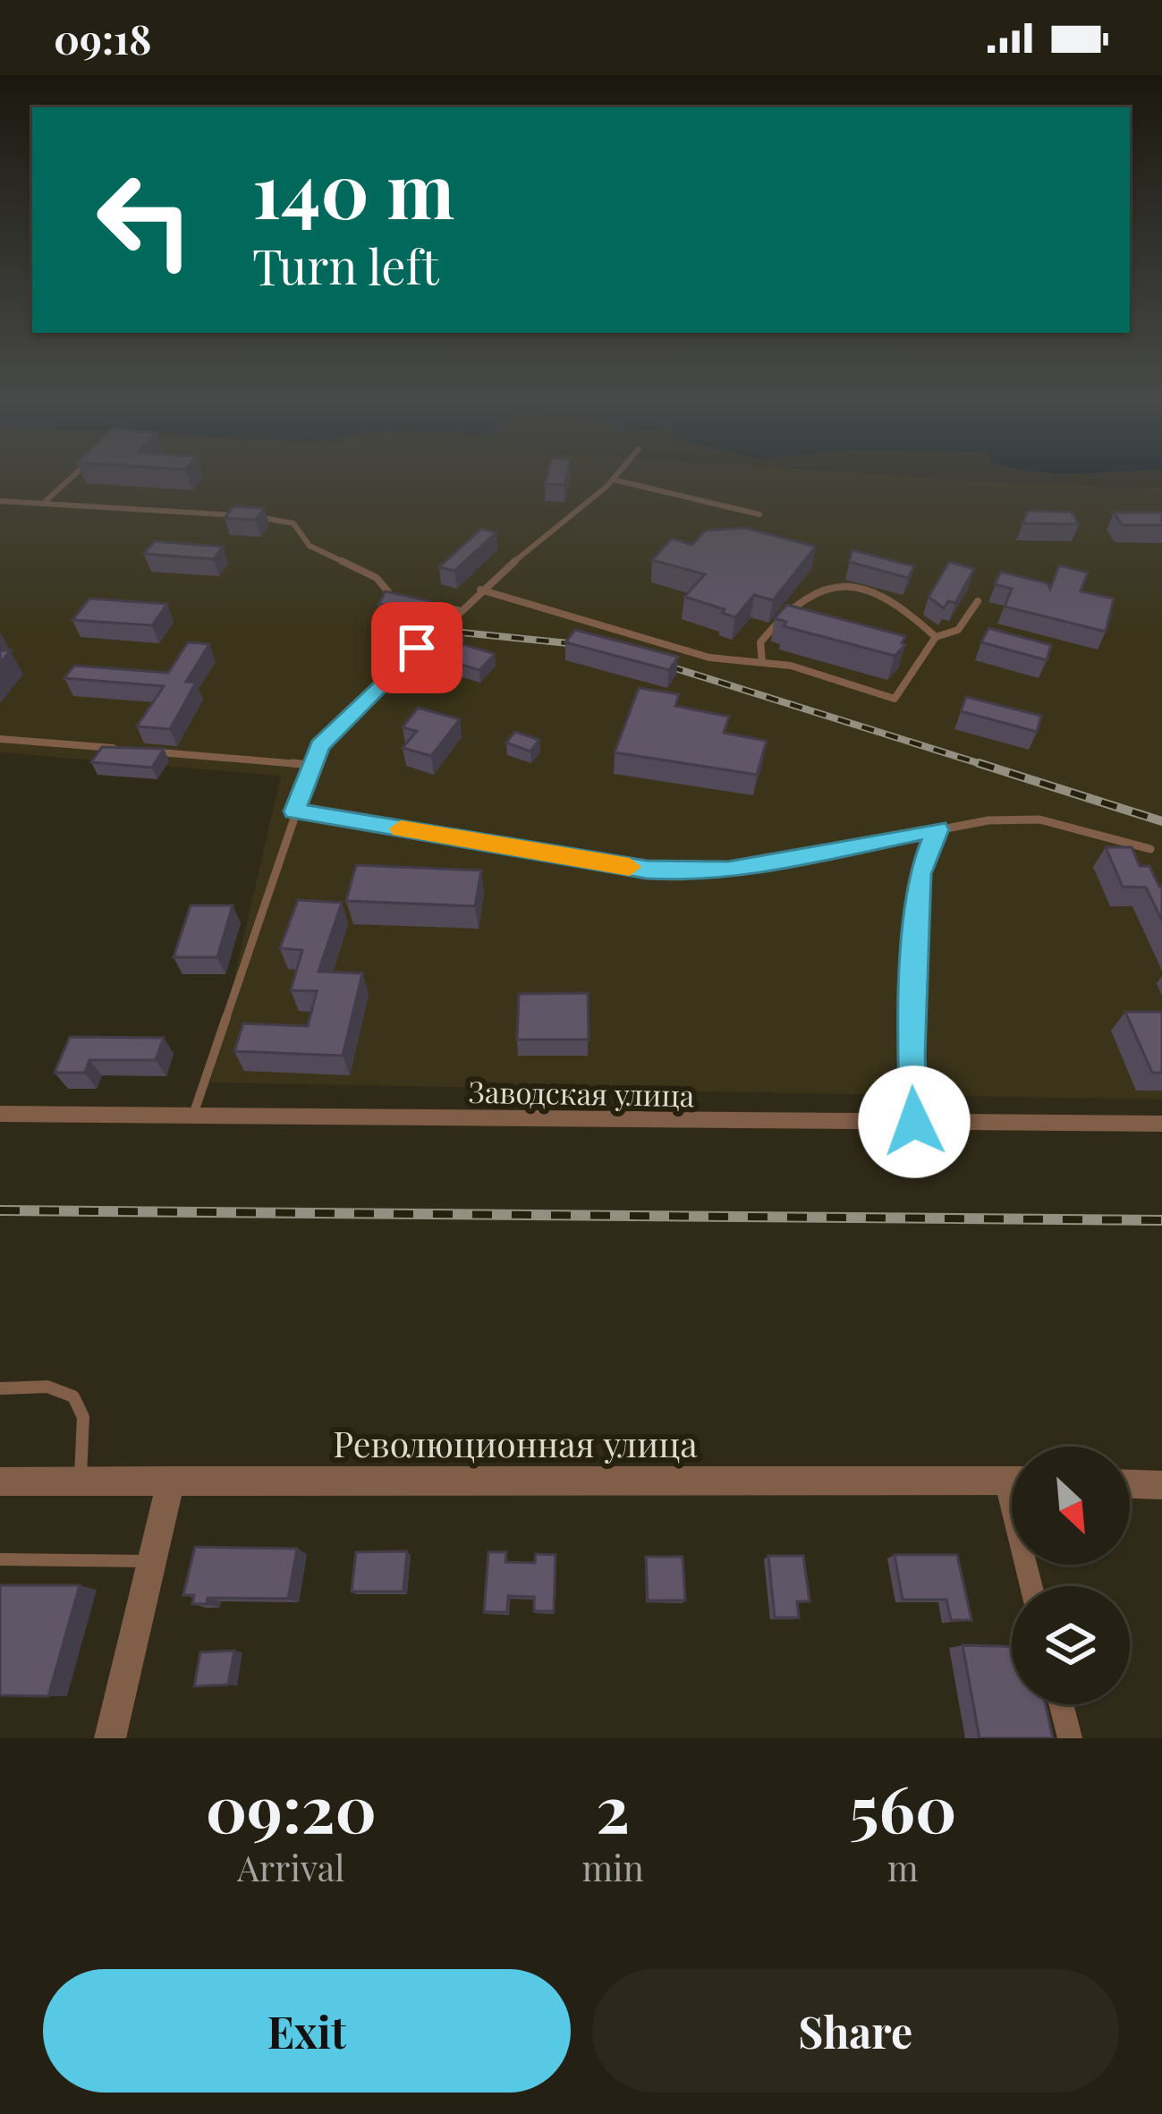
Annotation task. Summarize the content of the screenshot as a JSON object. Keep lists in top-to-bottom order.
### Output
{
  "streets": {
    "street": ["Заводская улица", "Революционная улица"]
  },
  "north": "bottom right",
  "page": {
    "status": "09:18",
    "turn": ["140 m", "Turn left"],
    "eta": [
      "09:20",
      "Arrival",
      "2",
      "min",
      "560",
      "m"
    ],
    "buttons": ["Exit", "Share"]
  }
}
